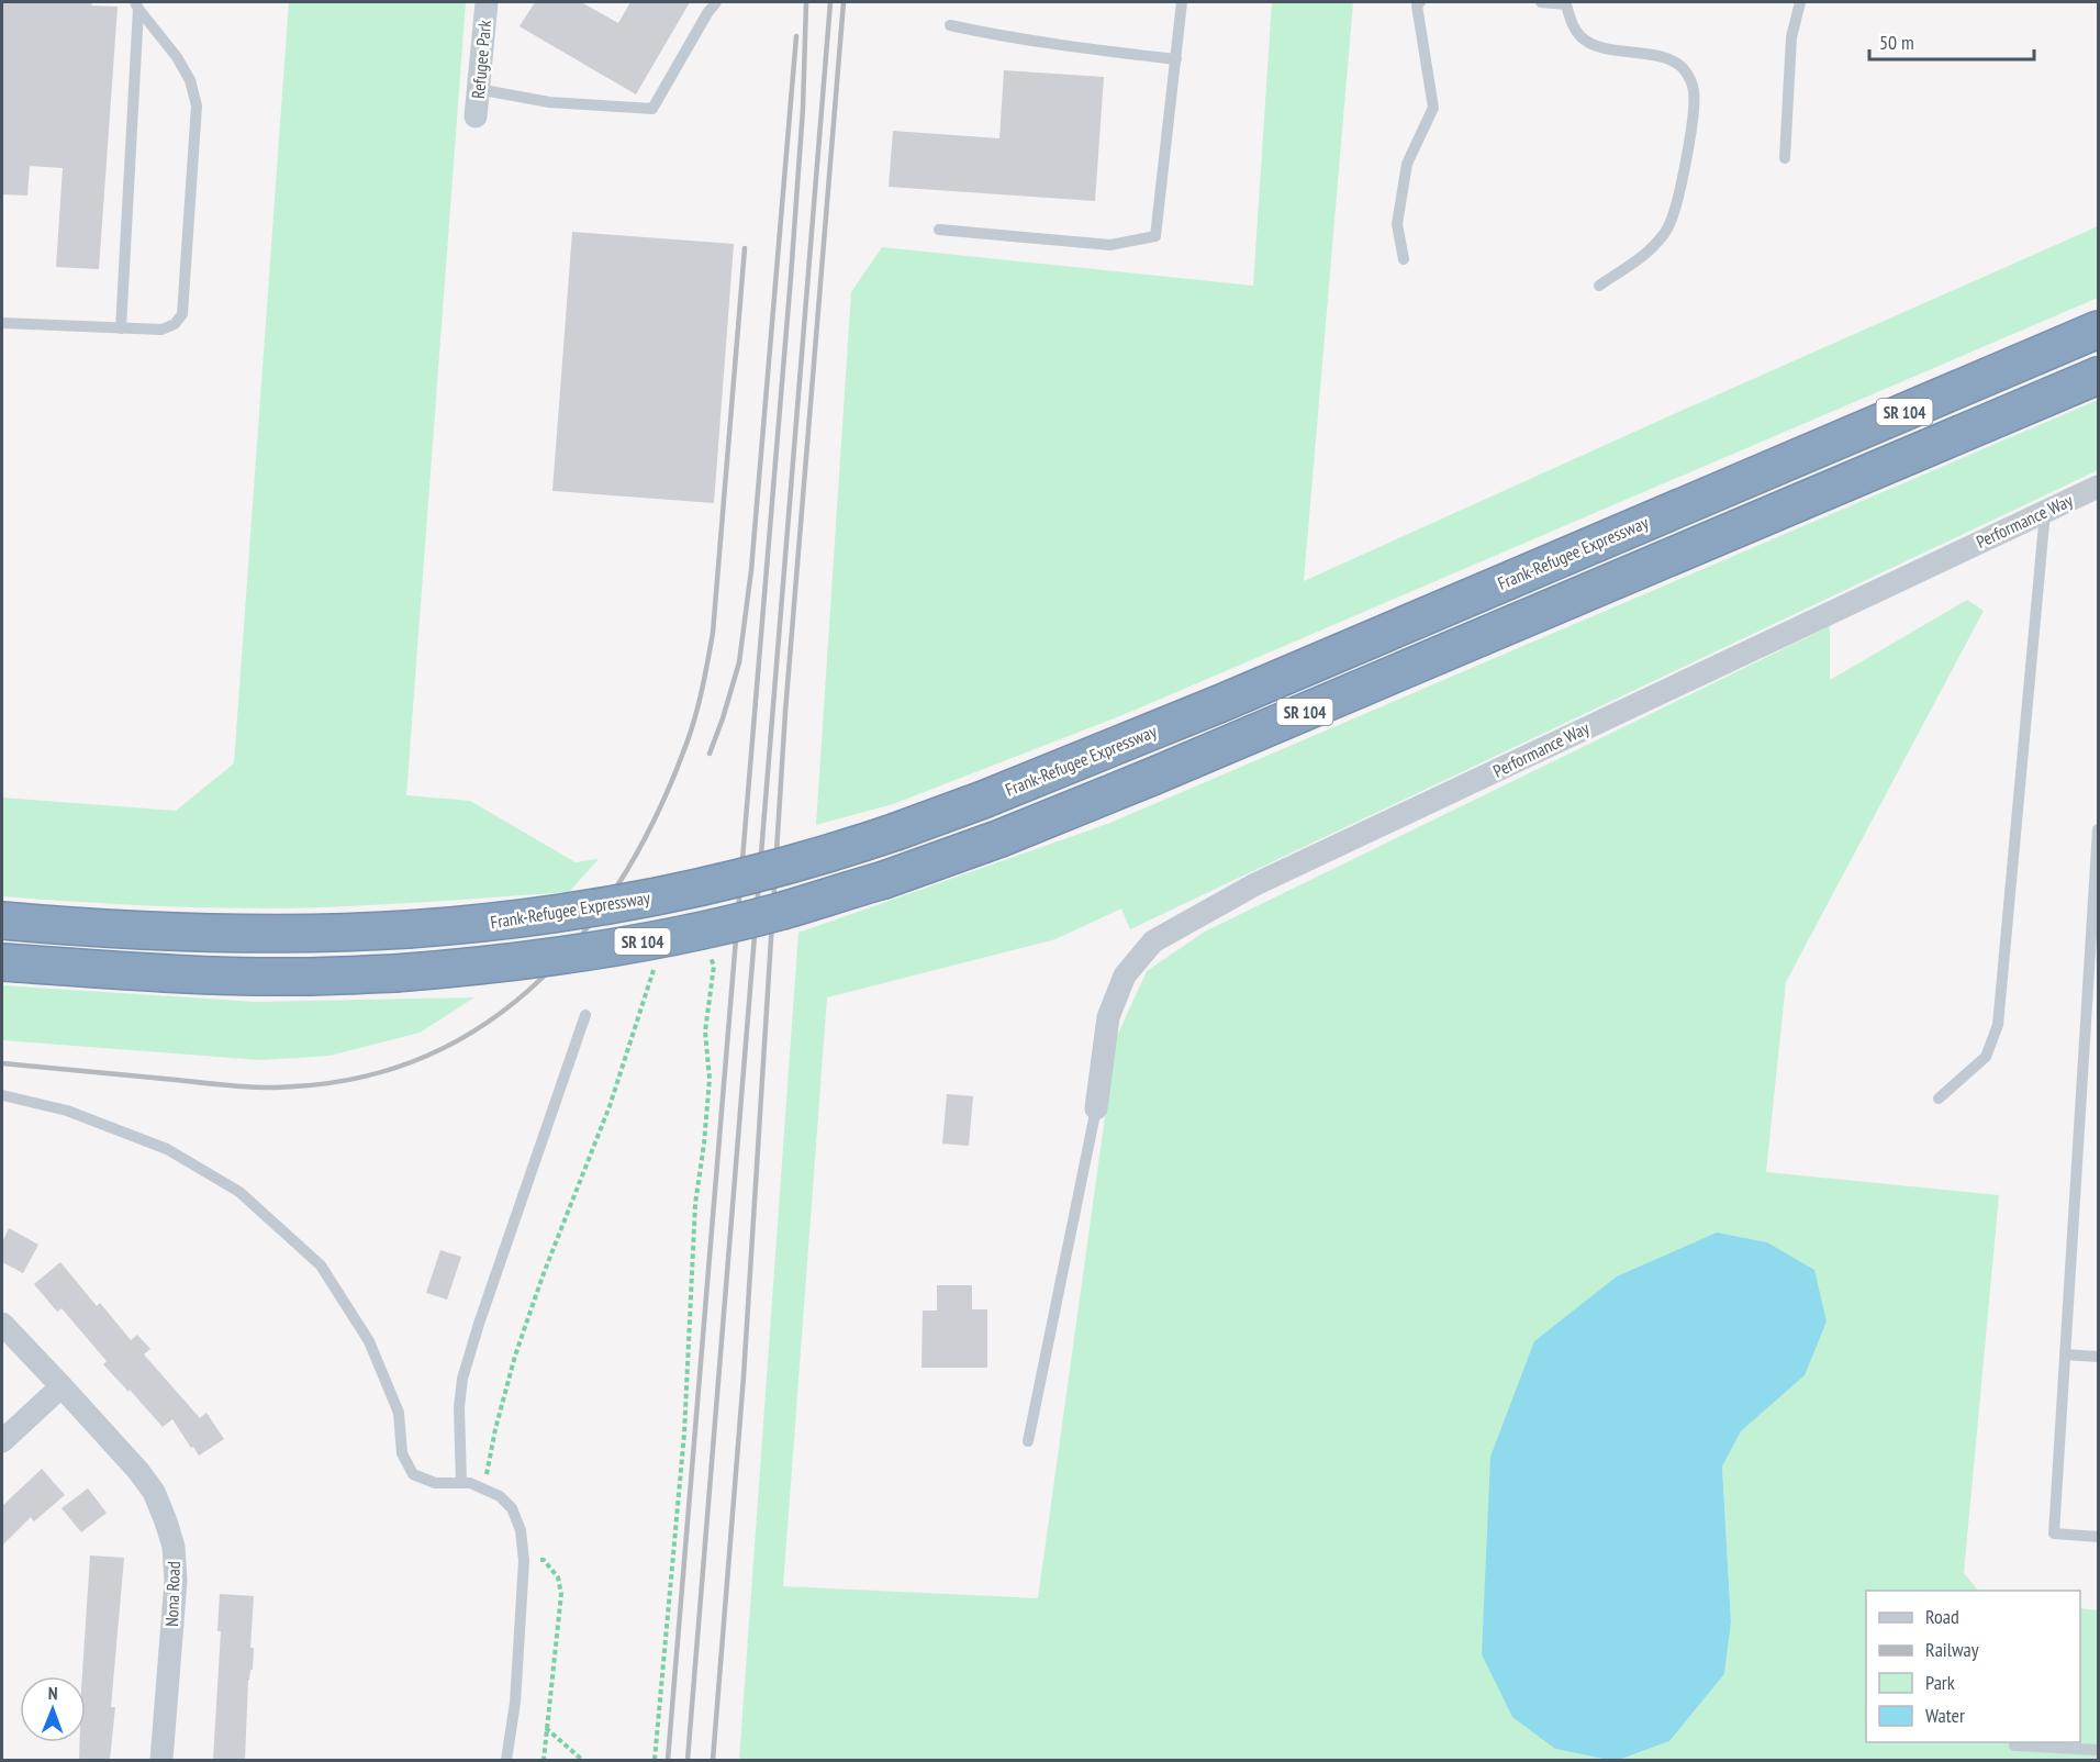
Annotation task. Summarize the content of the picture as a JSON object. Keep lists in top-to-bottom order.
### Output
{
  "streets": {
    "highway": ["SR 104", "Frank-Refugee Expressway"],
    "street": ["Refugee Park", "Performance Way", "Nona Road"]
  },
  "legend": [
    "Road",
    "Railway",
    "Park",
    "Water"
  ],
  "scale_bar": "50 m",
  "north": "top"
}
